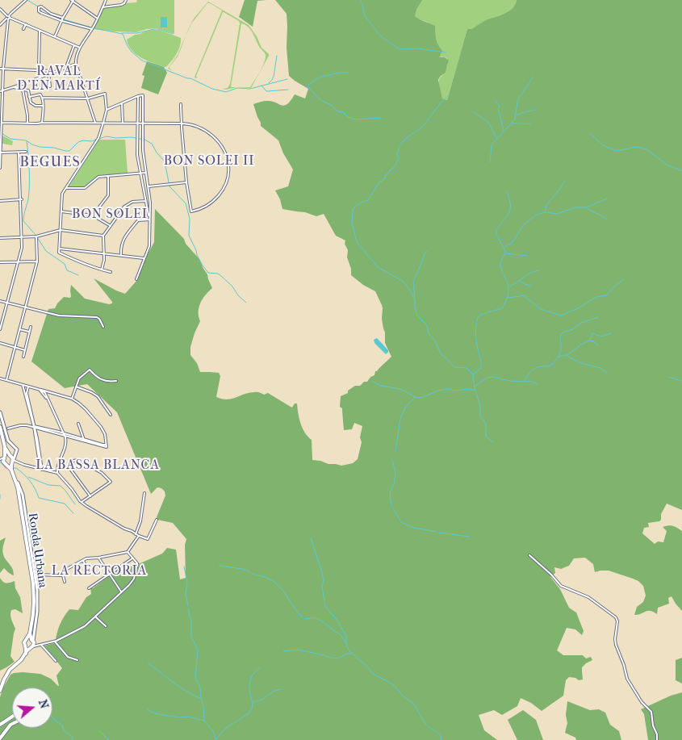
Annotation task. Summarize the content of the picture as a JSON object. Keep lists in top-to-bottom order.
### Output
{
  "streets": {
    "main road": ["Ronda Urbana"]
  },
  "districts": [
    "RAVAL D'EN MARTÍ",
    "BON SOLEI II",
    "BEGUES",
    "BON SOLEI",
    "LA BASSA BLANCA",
    "LA RECTORIA"
  ],
  "north": "right"
}
